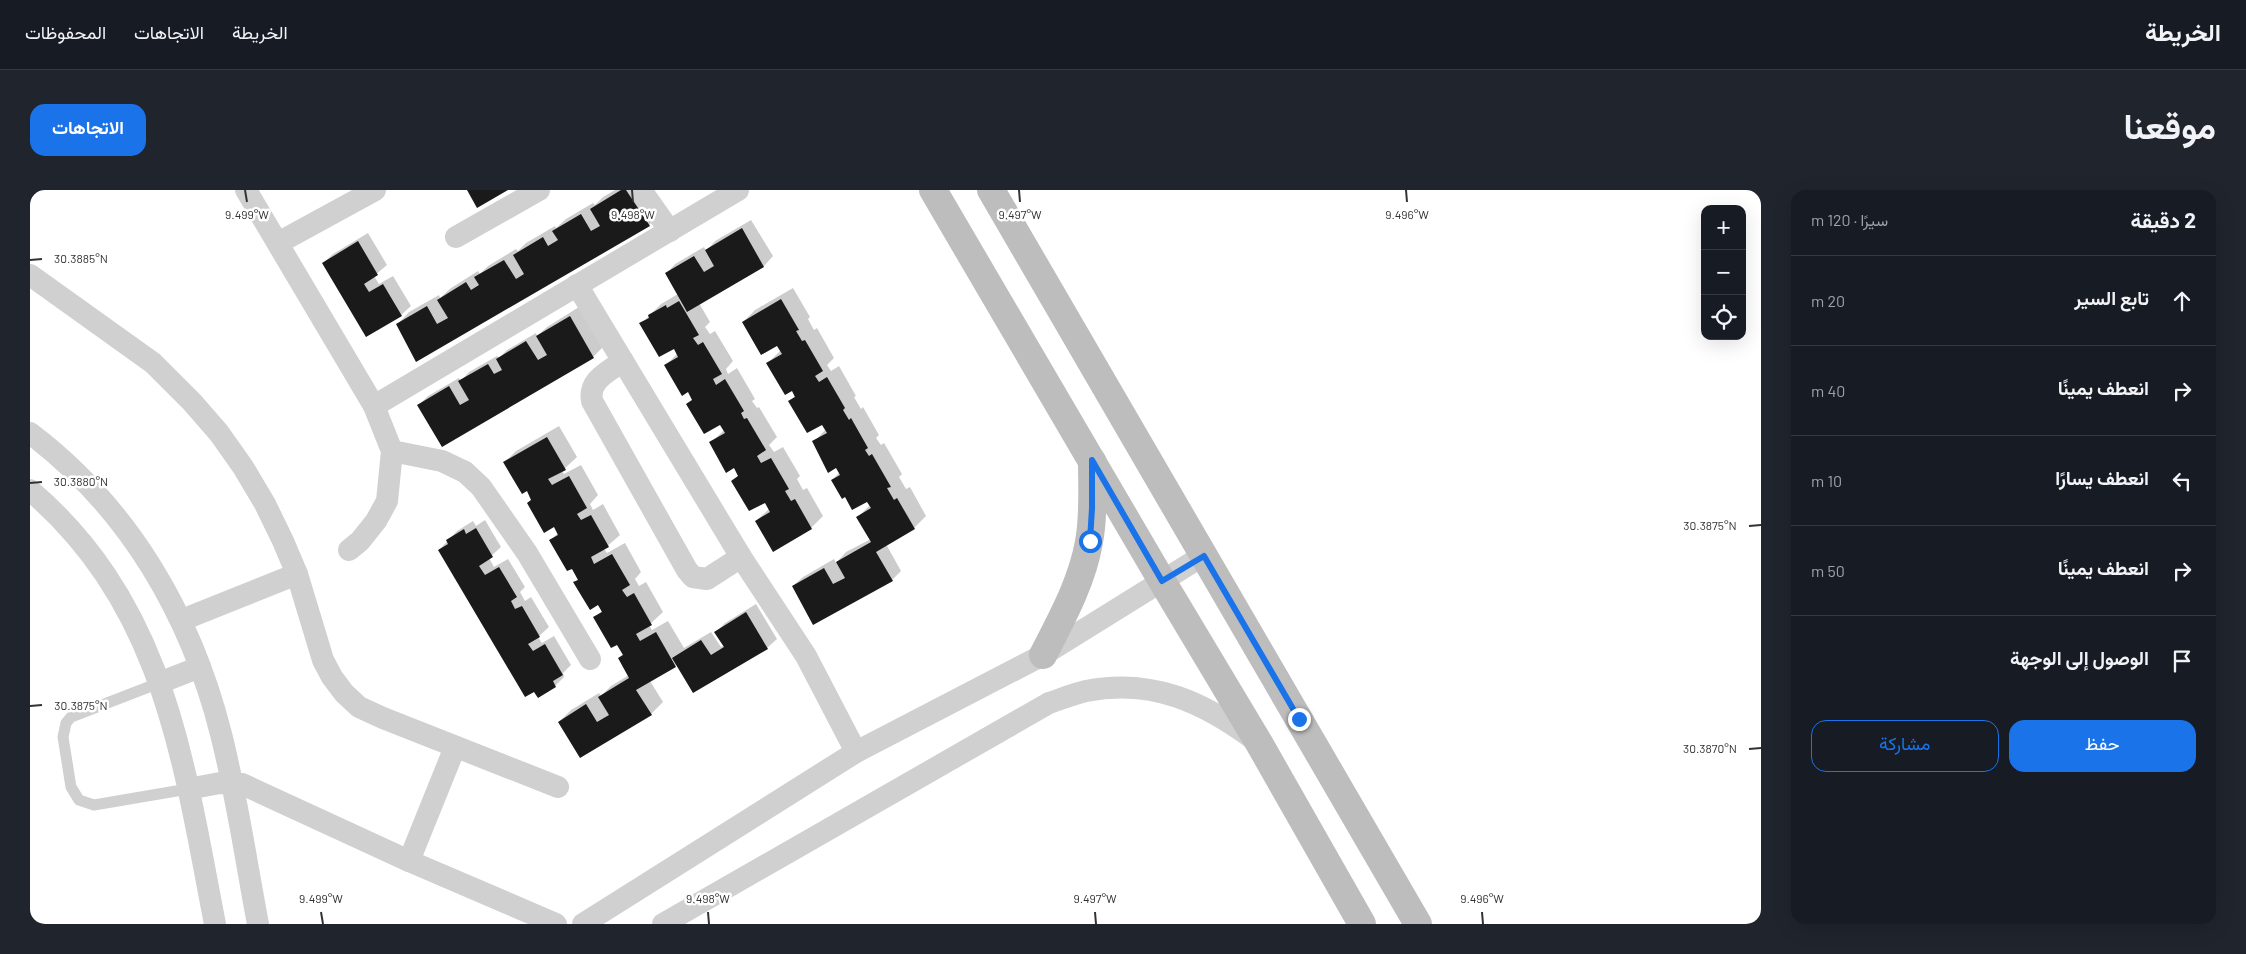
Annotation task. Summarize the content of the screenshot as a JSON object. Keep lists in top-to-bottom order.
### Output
{
  "page": {
    "header": "الخريطة",
    "nav": ["الخريطة", "الاتجاهات", "المحفوظات"],
    "title": "موقعنا",
    "buttons": [
      "الاتجاهات",
      ["حفظ", "مشاركة"]
    ],
    "heading": ["2 دقيقة", "سيرًا · 120 m"],
    "map_buttons": ["+", "−"],
    "list": [
      ["تابع السير", "20 m"],
      ["انعطف يمينًا", "40 m"],
      ["انعطف يسارًا", "10 m"],
      ["انعطف يمينًا", "50 m"],
      "الوصول إلى الوجهة"
    ]
  },
  "coordinates": [
    "9.499°W",
    "9.498°W",
    "9.497°W",
    "9.496°W",
    "30.3885°N",
    "30.3880°N",
    "30.3875°N",
    "30.3870°N"
  ]
}
